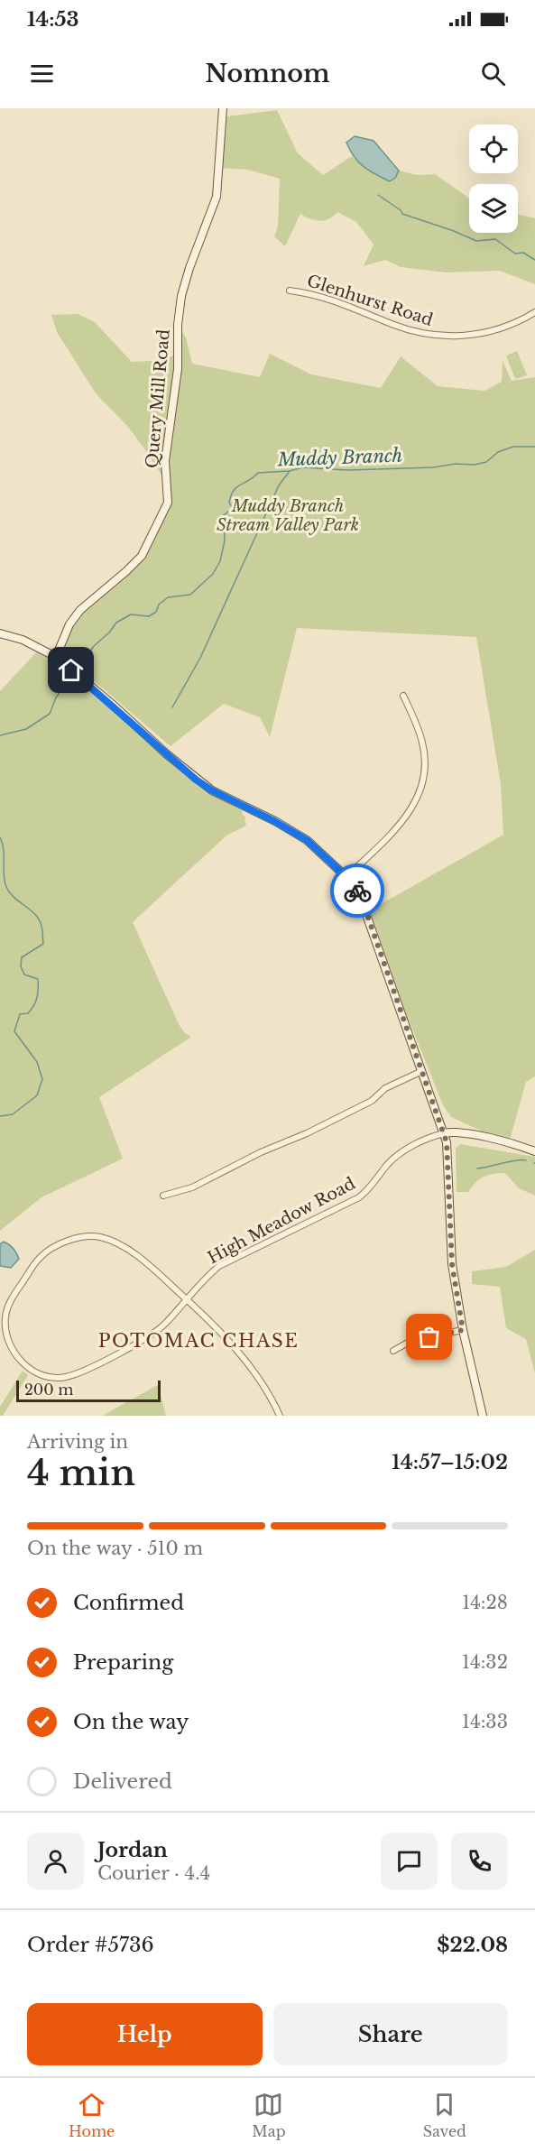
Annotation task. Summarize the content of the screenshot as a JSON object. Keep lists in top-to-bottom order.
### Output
{
  "streets": {
    "street": ["Glenhurst Road", "Query Mill Road", "High Meadow Road"]
  },
  "districts": ["POTOMAC CHASE"],
  "water": ["Muddy Branch"],
  "parks": ["Muddy Branch Stream Valley Park"],
  "scale_bar": "200 m",
  "page": {
    "status": "14:53",
    "header": "Nomnom",
    "scale": "200 m",
    "heading": ["4 min", "Arriving in", "14:57–15:02"],
    "panel": [
      "Jordan",
      "Courier · 4.4",
      "Order #5736",
      "$22.08"
    ],
    "bar": "On the way · 510 m",
    "list": [
      ["Confirmed", "14:28"],
      ["Preparing", "14:32"],
      ["On the way", "14:33"],
      "Delivered"
    ],
    "buttons": ["Help", "Share"],
    "tabs": ["Home", "Map", "Saved"]
  }
}
